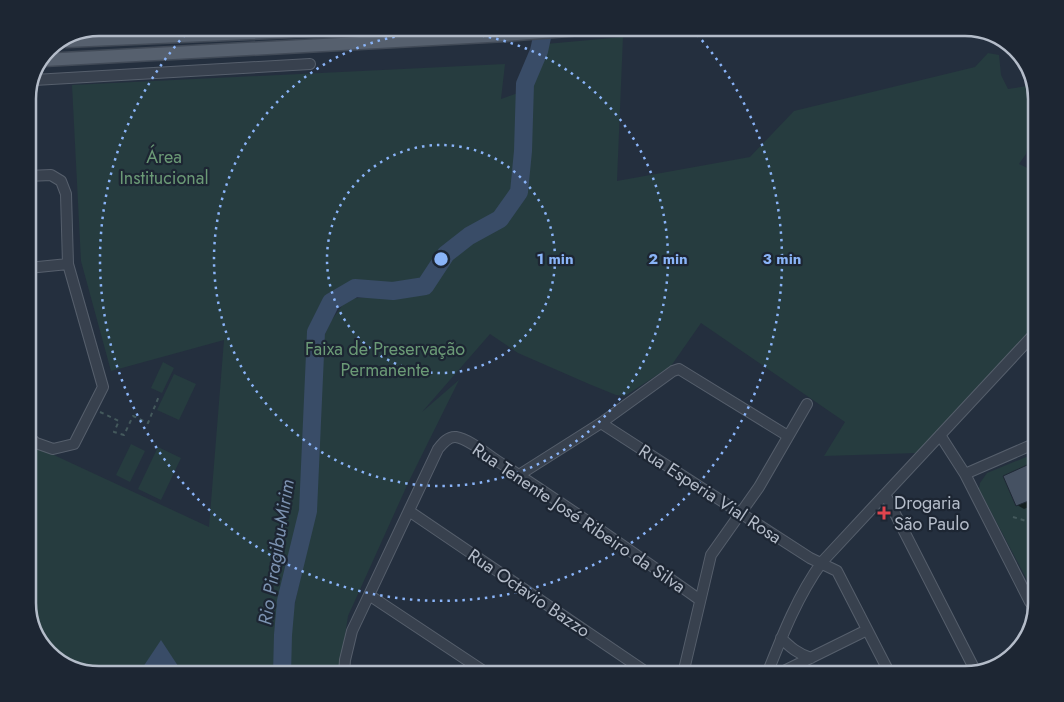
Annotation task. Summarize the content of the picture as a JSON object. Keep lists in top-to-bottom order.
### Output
{
  "streets": {
    "street": ["Rua Esperia Vial Rosa", "Rua Tenente José Ribeiro da Silva", "Rua Octavio Bazzo"]
  },
  "crossings": [
    ["Rua Tenente José Ribeiro da Silva", "Rua Octavio Bazzo"]
  ],
  "water": ["Rio Piragibu-Mirim"],
  "parks": ["Área Institucional", "Faixa de Preservação Permanente"],
  "places": {
    "health": ["Drogaria São Paulo"]
  },
  "rings": ["1 min", "2 min", "3 min"]
}
